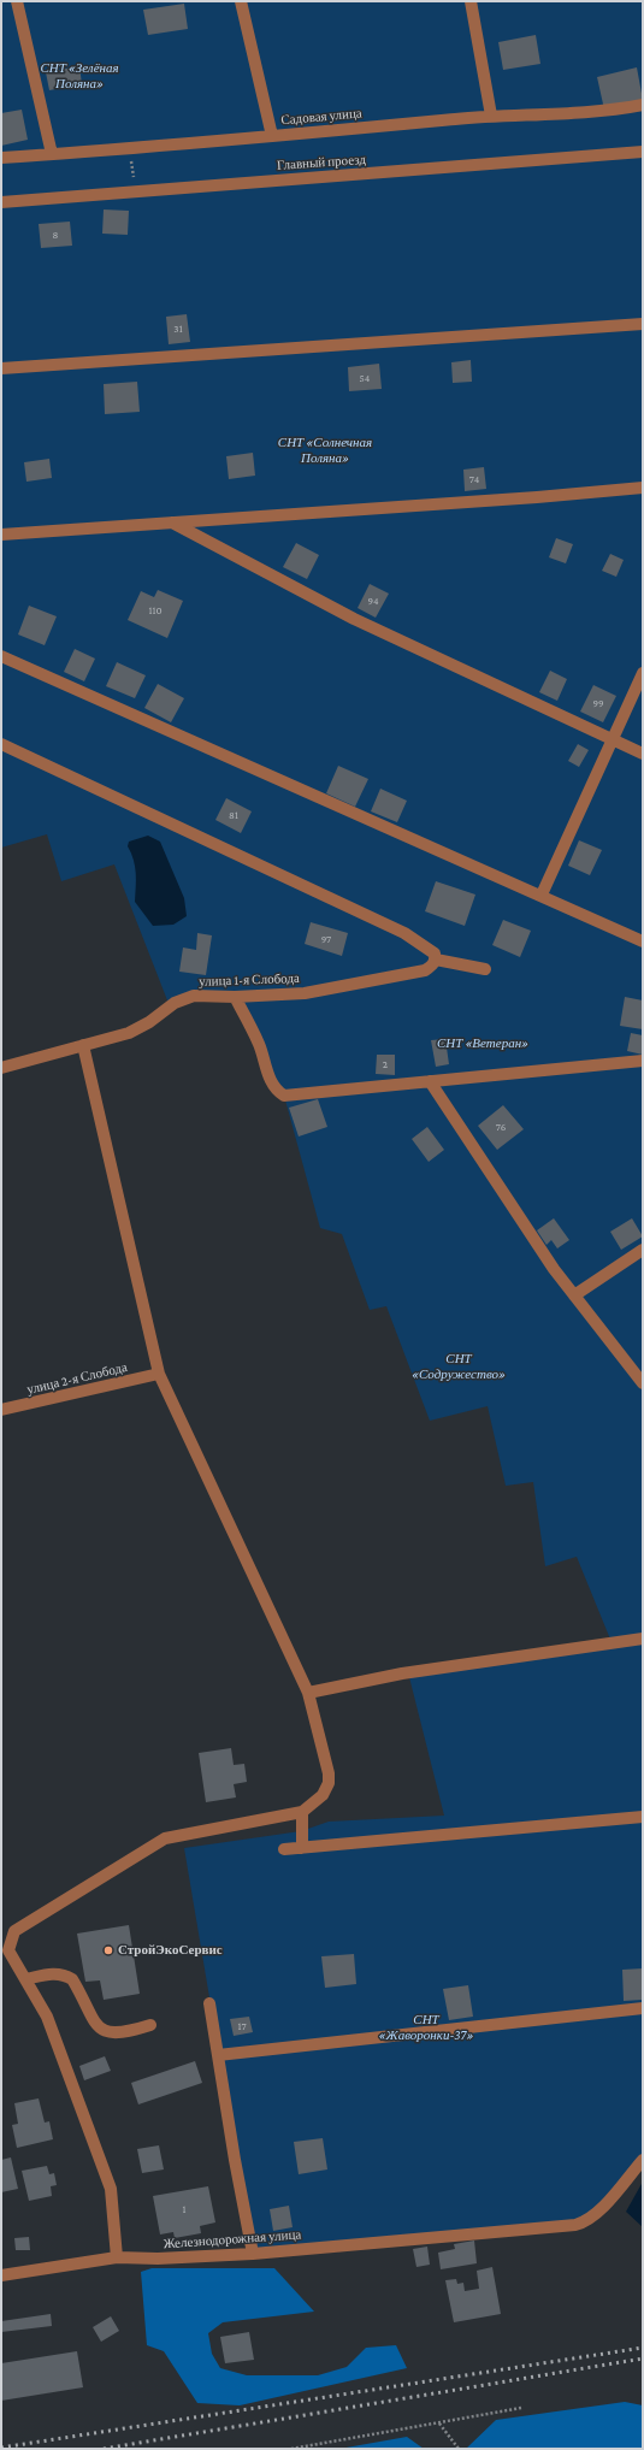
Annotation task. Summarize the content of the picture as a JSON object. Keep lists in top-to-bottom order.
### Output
{
  "streets": {
    "street": [
      "Садовая улица",
      "Главный проезд",
      "улица 1-я Слобода",
      "улица 2-я Слобода",
      "Железнодорожная улица"
    ]
  },
  "parks": [
    "СНТ «Зелёная Поляна»",
    "СНТ «Солнечная Поляна»",
    "СНТ «Ветеран»",
    "СНТ «Содружество»",
    "СНТ «Жаворонки-37»"
  ],
  "places": ["СтройЭкоСервис"],
  "house_numbers": [
    "8",
    "31",
    "54",
    "74",
    "94",
    "110",
    "99",
    "81",
    "97",
    "2",
    "76",
    "17",
    "1"
  ]
}
